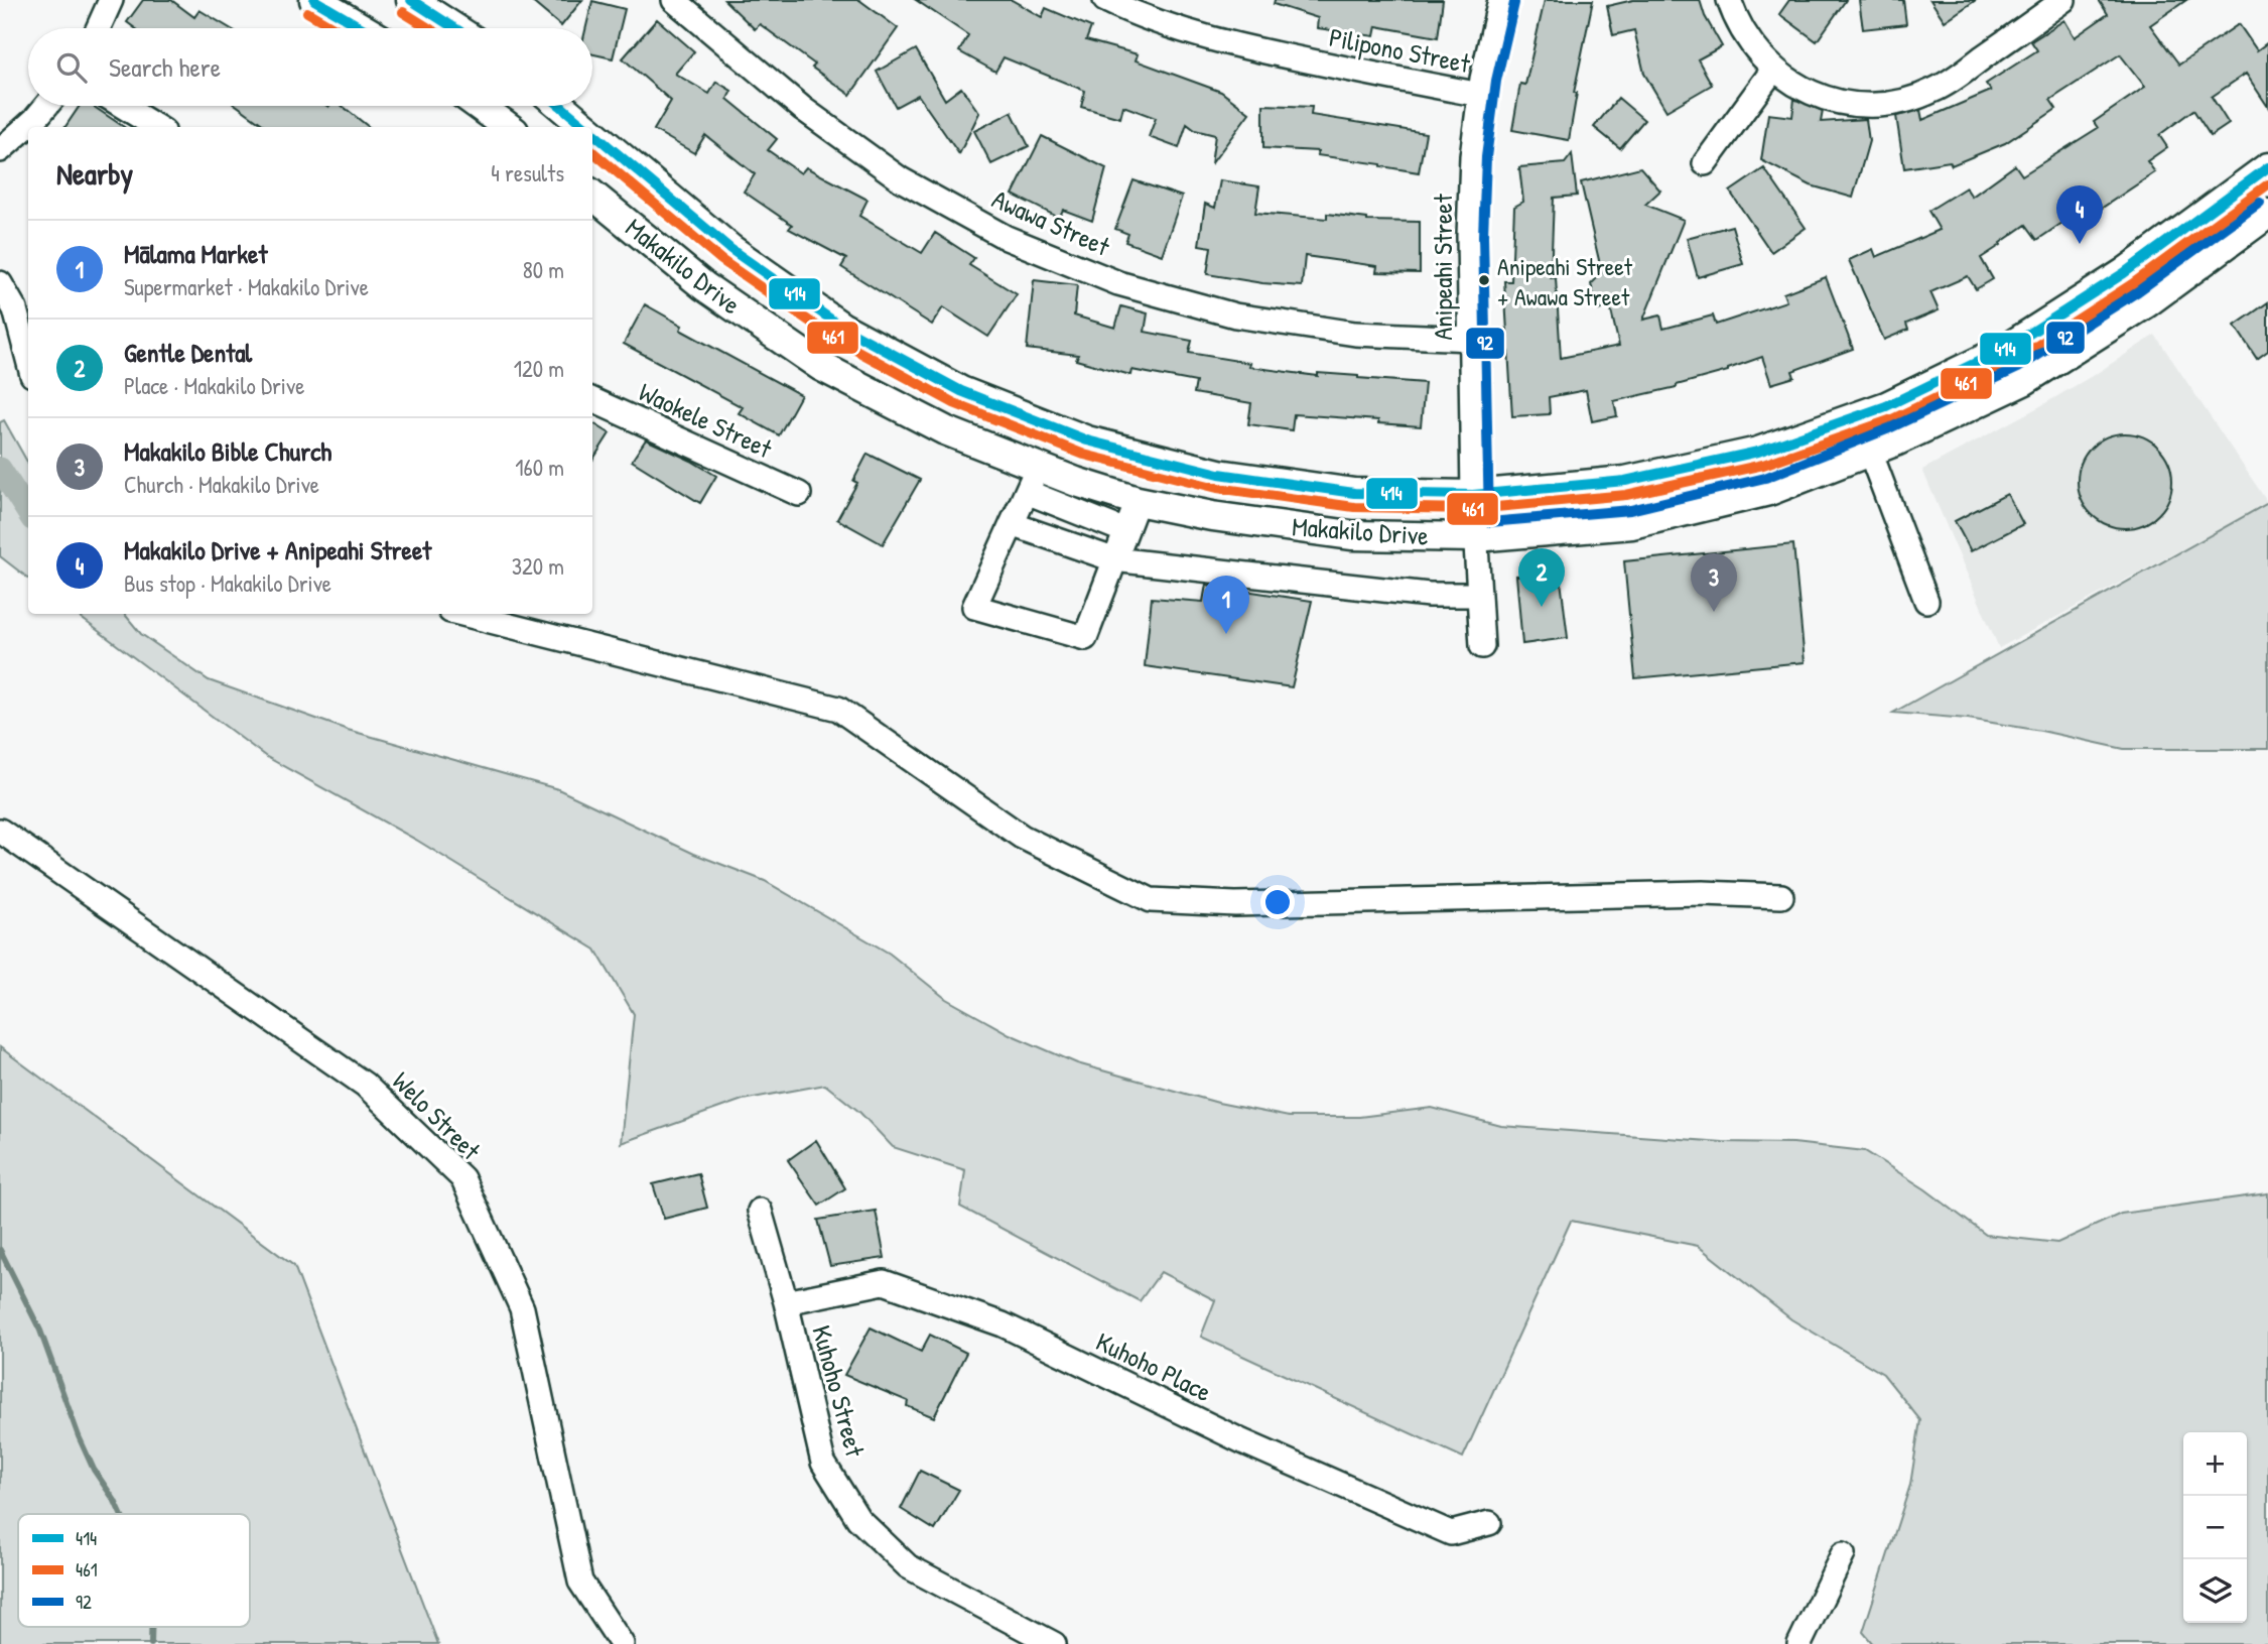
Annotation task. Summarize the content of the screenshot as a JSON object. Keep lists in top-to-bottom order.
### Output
{
  "streets": {
    "main road": ["Makakilo Drive"],
    "street": [
      "Pilipono Street",
      "Awawa Street",
      "Anipeahi Street",
      "Waokele Street",
      "Welo Street",
      "Kuhoho Place",
      "Kuhoho Street"
    ]
  },
  "crossings": [
    ["Pilipono Street", "Anipeahi Street"],
    ["Awawa Street", "Anipeahi Street"],
    ["Makakilo Drive", "Anipeahi Street"],
    ["Kuhoho Place", "Kuhoho Street"]
  ],
  "places": ["Anipeahi Street + Awawa Street"],
  "lines": ["transit line 414", "transit line 92", "transit line 461"],
  "legend": ["414", "461", "92"],
  "page": {
    "search": "Search here",
    "heading": ["Nearby", "4 results"],
    "pins": [
      "4",
      "2",
      "3",
      "1"
    ],
    "list": [
      {
        "mark": "1",
        "name": "Mālama Market",
        "note": "Supermarket · Makakilo Drive",
        "value": "80 m"
      },
      {
        "mark": "2",
        "name": "Gentle Dental",
        "note": "Place · Makakilo Drive",
        "value": "120 m"
      },
      {
        "mark": "3",
        "name": "Makakilo Bible Church",
        "note": "Church · Makakilo Drive",
        "value": "160 m"
      },
      {
        "mark": "4",
        "name": "Makakilo Drive + Anipeahi Street",
        "note": "Bus stop · Makakilo Drive",
        "value": "320 m"
      }
    ],
    "map_buttons": ["+", "−"]
  }
}
